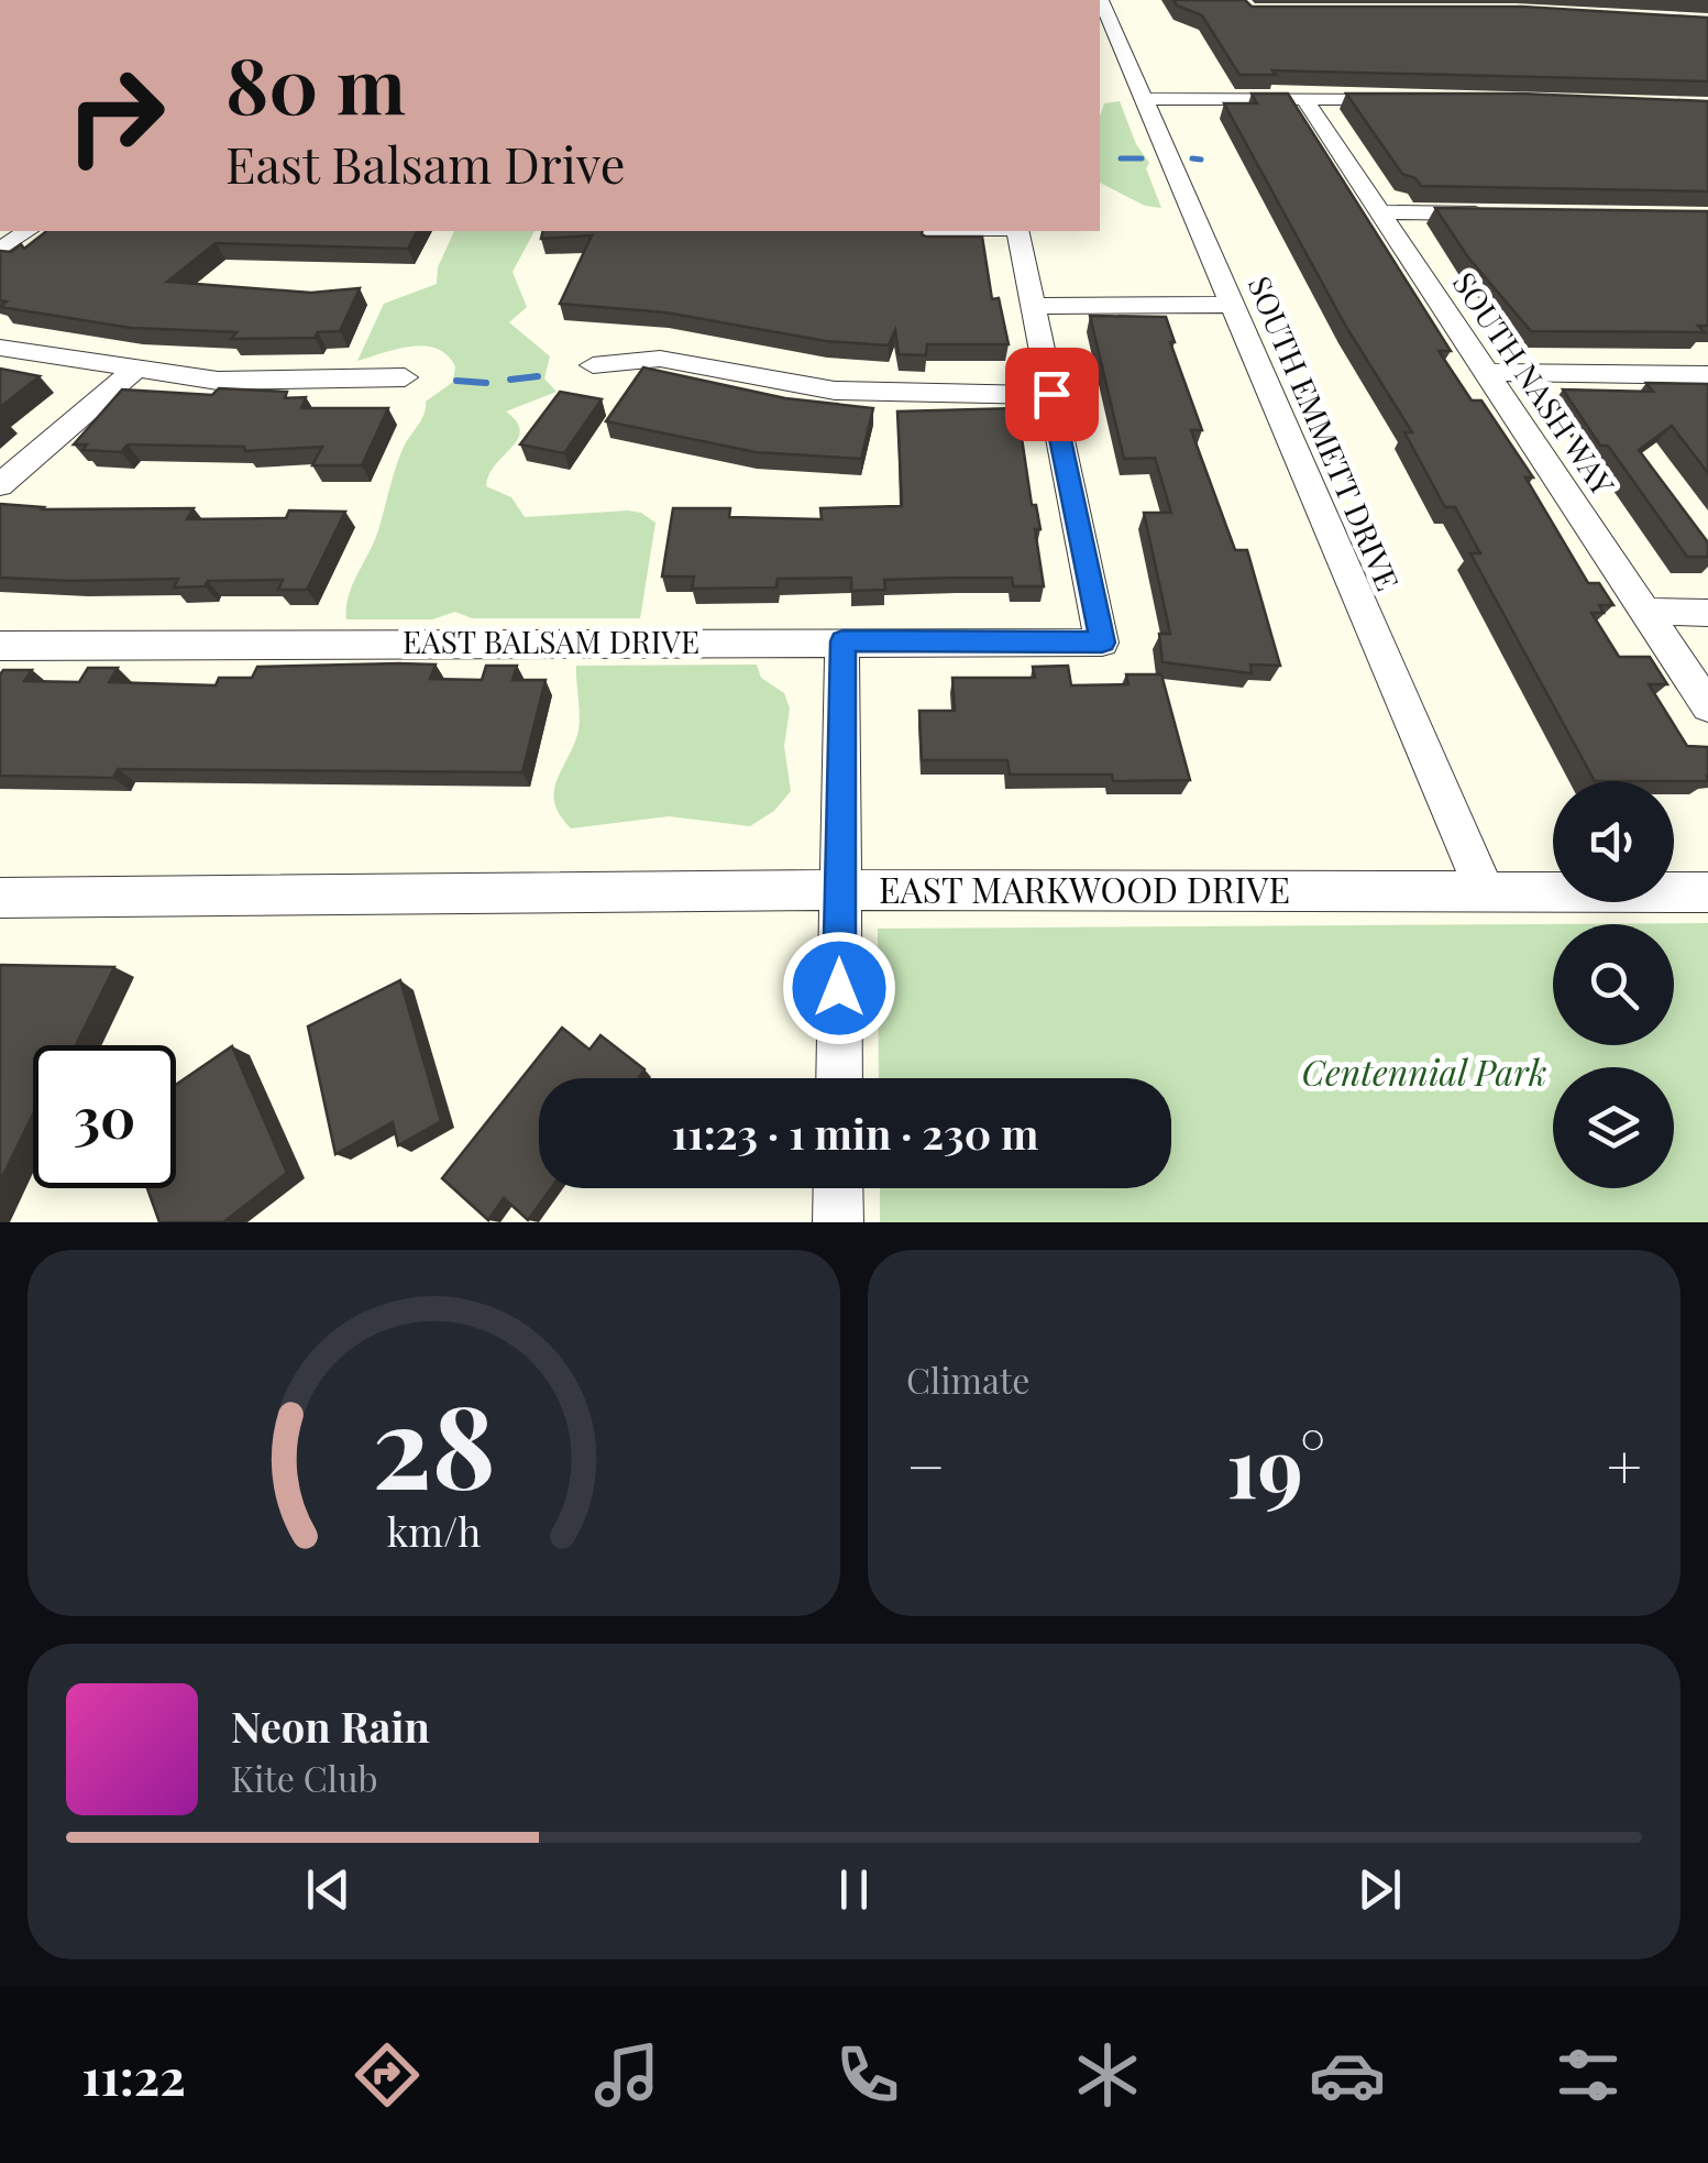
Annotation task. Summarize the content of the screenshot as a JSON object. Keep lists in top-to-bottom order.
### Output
{
  "streets": {
    "street": [
      "SOUTH NASH WAY",
      "SOUTH EMMETT DRIVE",
      "EAST BALSAM DRIVE",
      "EAST MARKWOOD DRIVE"
    ]
  },
  "crossings": [
    ["SOUTH EMMETT DRIVE", "EAST MARKWOOD DRIVE"]
  ],
  "parks": ["Centennial Park"],
  "page": {
    "turn": ["80 m", "East Balsam Drive"],
    "limit": "30",
    "trip": "11:23 · 1 min · 230 m",
    "tile": "Climate",
    "heat": ["−", "19°", "+"],
    "song": ["Neon Rain", "Kite Club"],
    "tabs": "11:22",
    "gauge": ["28", "km/h"]
  }
}
